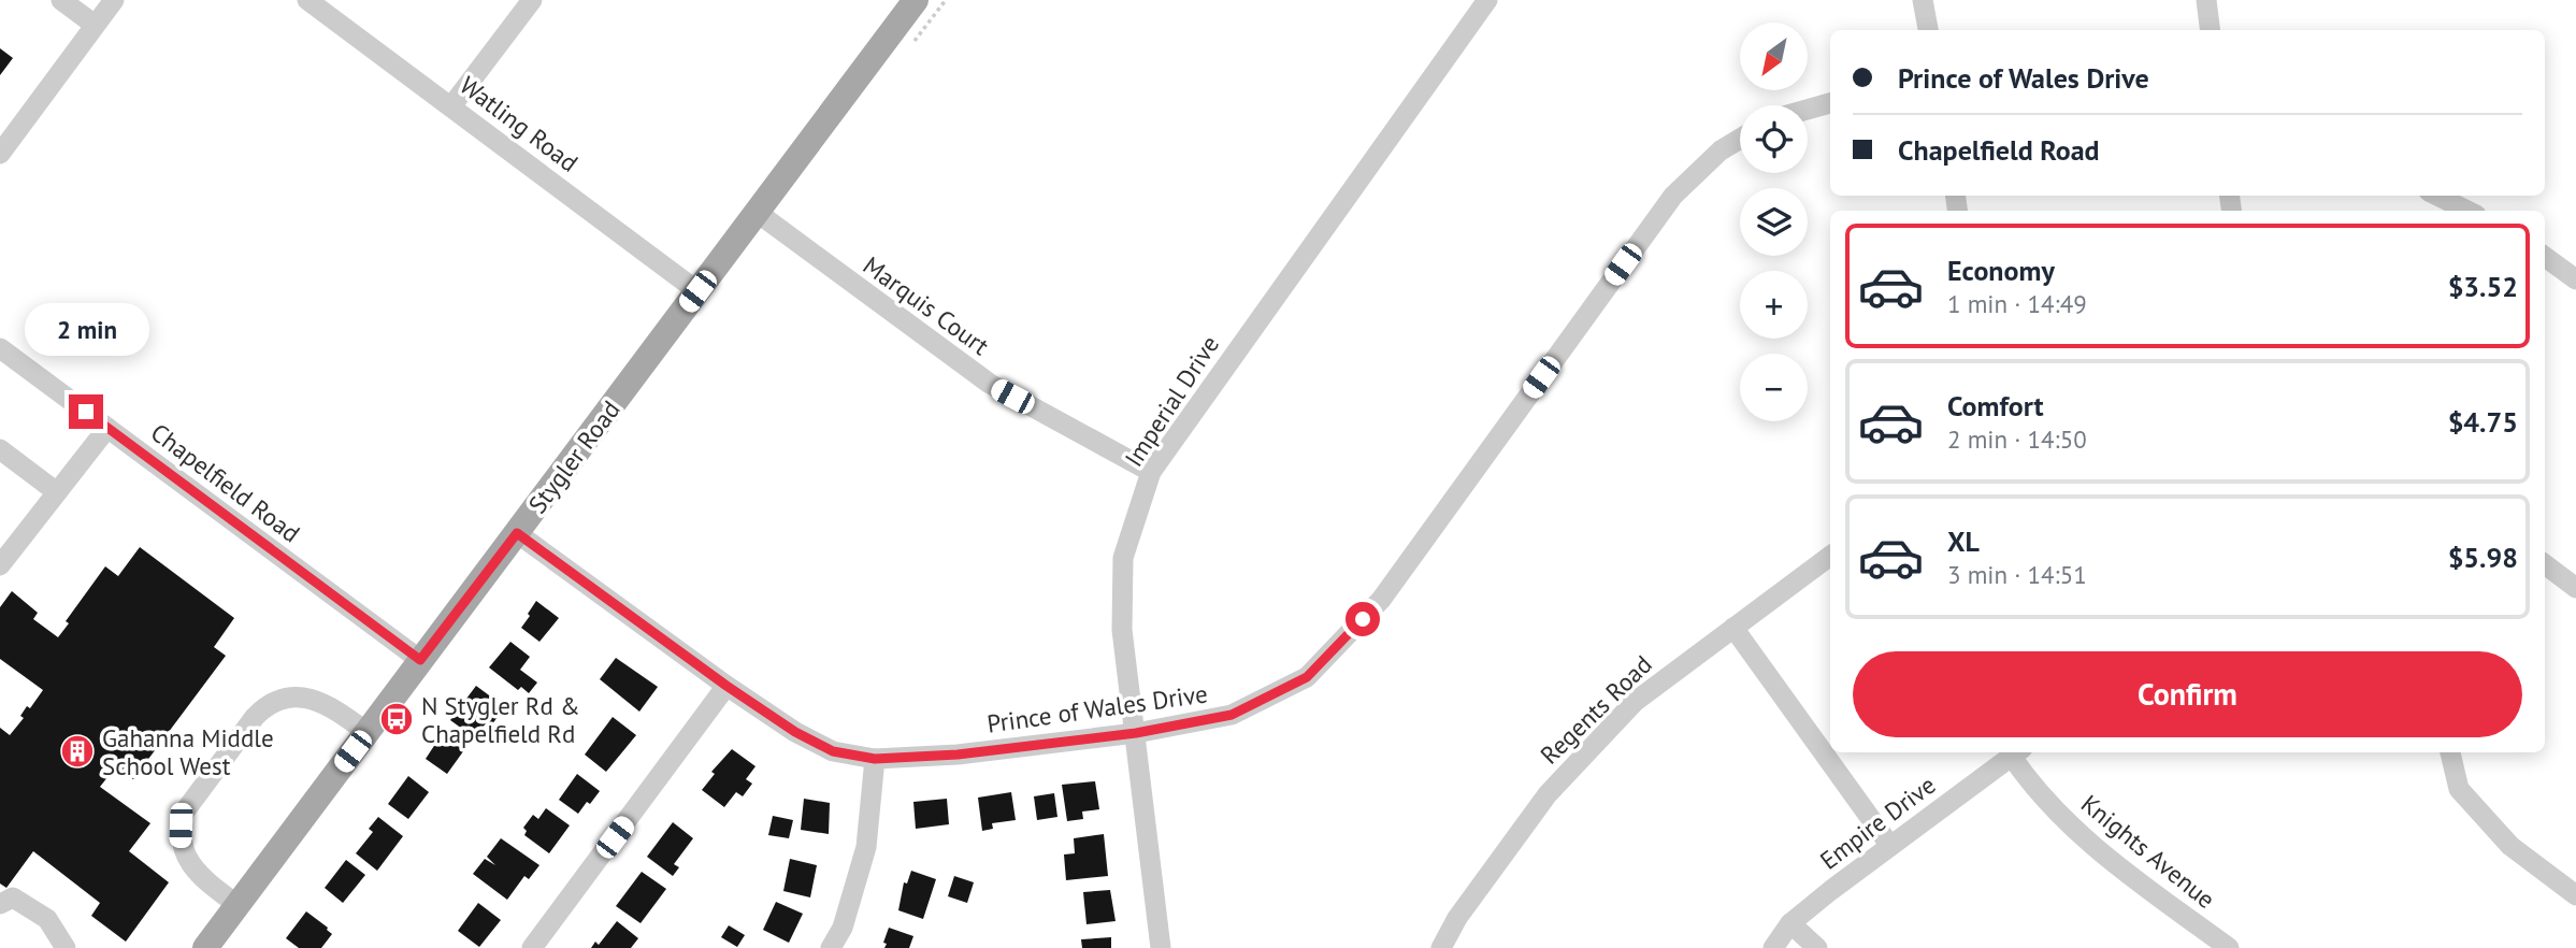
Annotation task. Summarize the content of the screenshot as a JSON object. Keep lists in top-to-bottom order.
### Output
{
  "streets": {
    "main road": ["Stygler Road"],
    "street": [
      "Watling Road",
      "Marquis Court",
      "Imperial Drive",
      "Chapelfield Road",
      "Prince of Wales Drive",
      "Regents Road",
      "Empire Drive",
      "Knights Avenue"
    ]
  },
  "crossings": [
    ["Watling Road", "Stygler Road"],
    ["Marquis Court", "Imperial Drive"],
    ["Marquis Court", "Stygler Road"],
    ["Imperial Drive", "Prince of Wales Drive"],
    ["Stygler Road", "Chapelfield Road"],
    ["Stygler Road", "Prince of Wales Drive"],
    ["Empire Drive", "Knights Avenue"]
  ],
  "places": {
    "bus stop": ["N Stygler Rd & Chapelfield Rd"],
    "building": ["Gahanna Middle School West"]
  },
  "north": "bottom left",
  "page": {
    "map_buttons": ["+", "−"],
    "banner": ["Prince of Wales Drive", "Chapelfield Road"],
    "list": [
      {
        "name": "Economy",
        "note": "1 min · 14:49",
        "value": "$3.52"
      },
      {
        "name": "Comfort",
        "note": "2 min · 14:50",
        "value": "$4.75"
      },
      {
        "name": "XL",
        "note": "3 min · 14:51",
        "value": "$5.98"
      }
    ],
    "bubble": "2 min",
    "buttons": "Confirm"
  }
}
